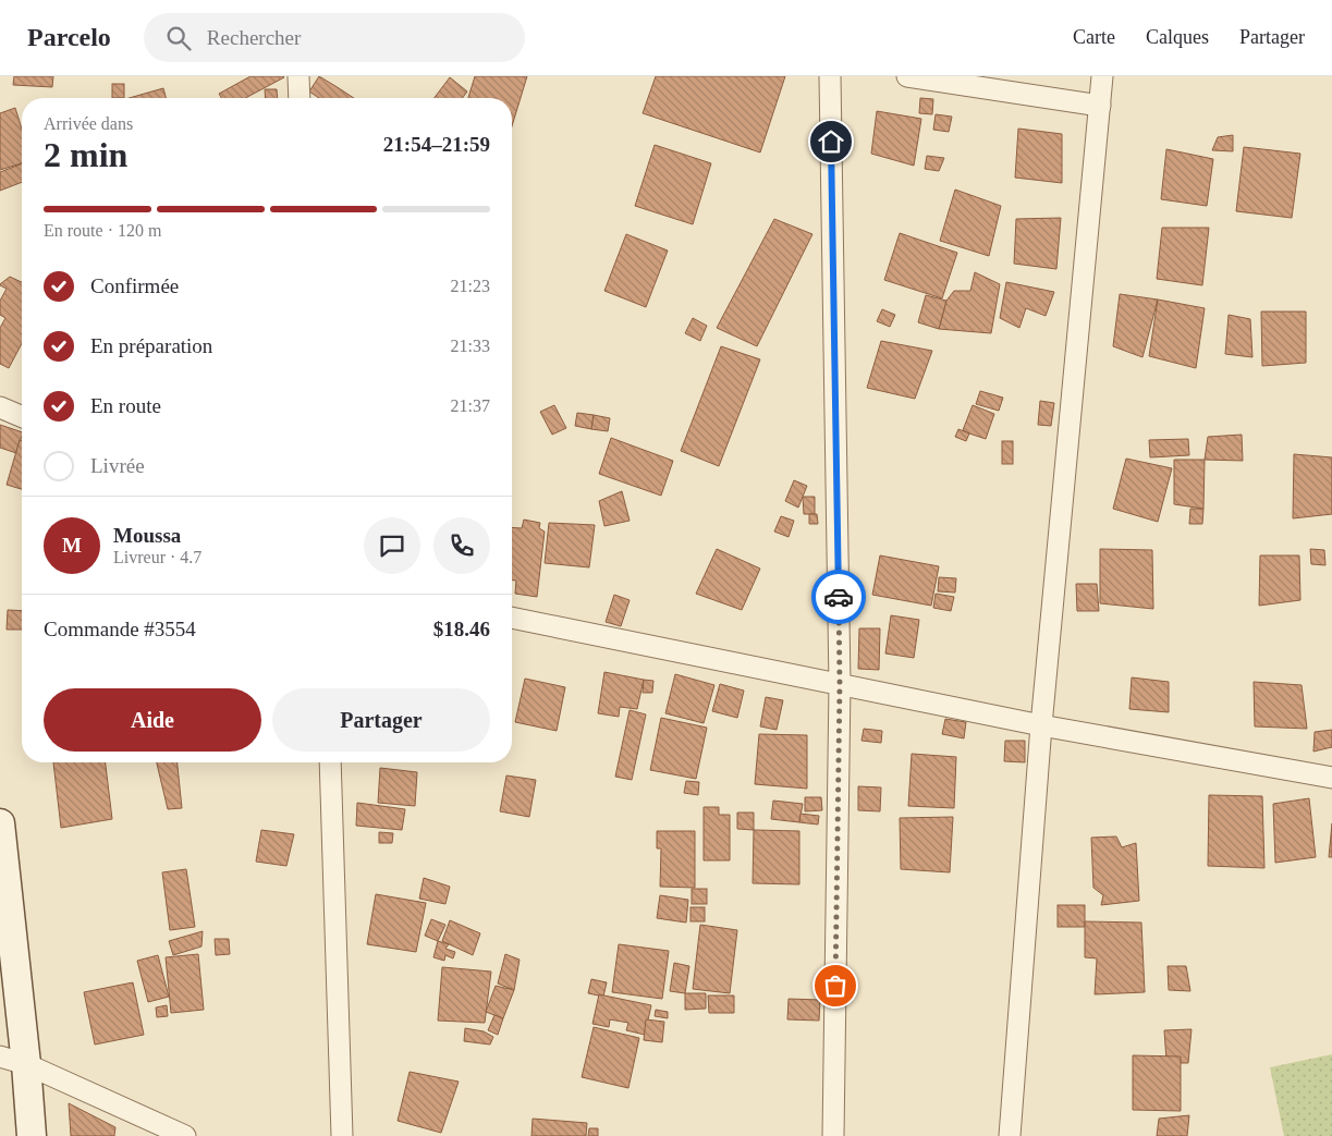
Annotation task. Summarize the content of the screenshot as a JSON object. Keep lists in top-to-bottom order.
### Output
{
  "page": {
    "header": "Parcelo",
    "search": "Rechercher",
    "nav": ["Carte", "Calques", "Partager"],
    "heading": ["2 min", "Arrivée dans", "21:54–21:59"],
    "panel": [
      "Moussa",
      "Livreur · 4.7",
      "Commande #3554",
      "$18.46"
    ],
    "bar": "En route · 120 m",
    "list": [
      ["Confirmée", "21:23"],
      ["En préparation", "21:33"],
      ["En route", "21:37"],
      "Livrée"
    ],
    "round": "M",
    "buttons": ["Aide", "Partager"]
  }
}
